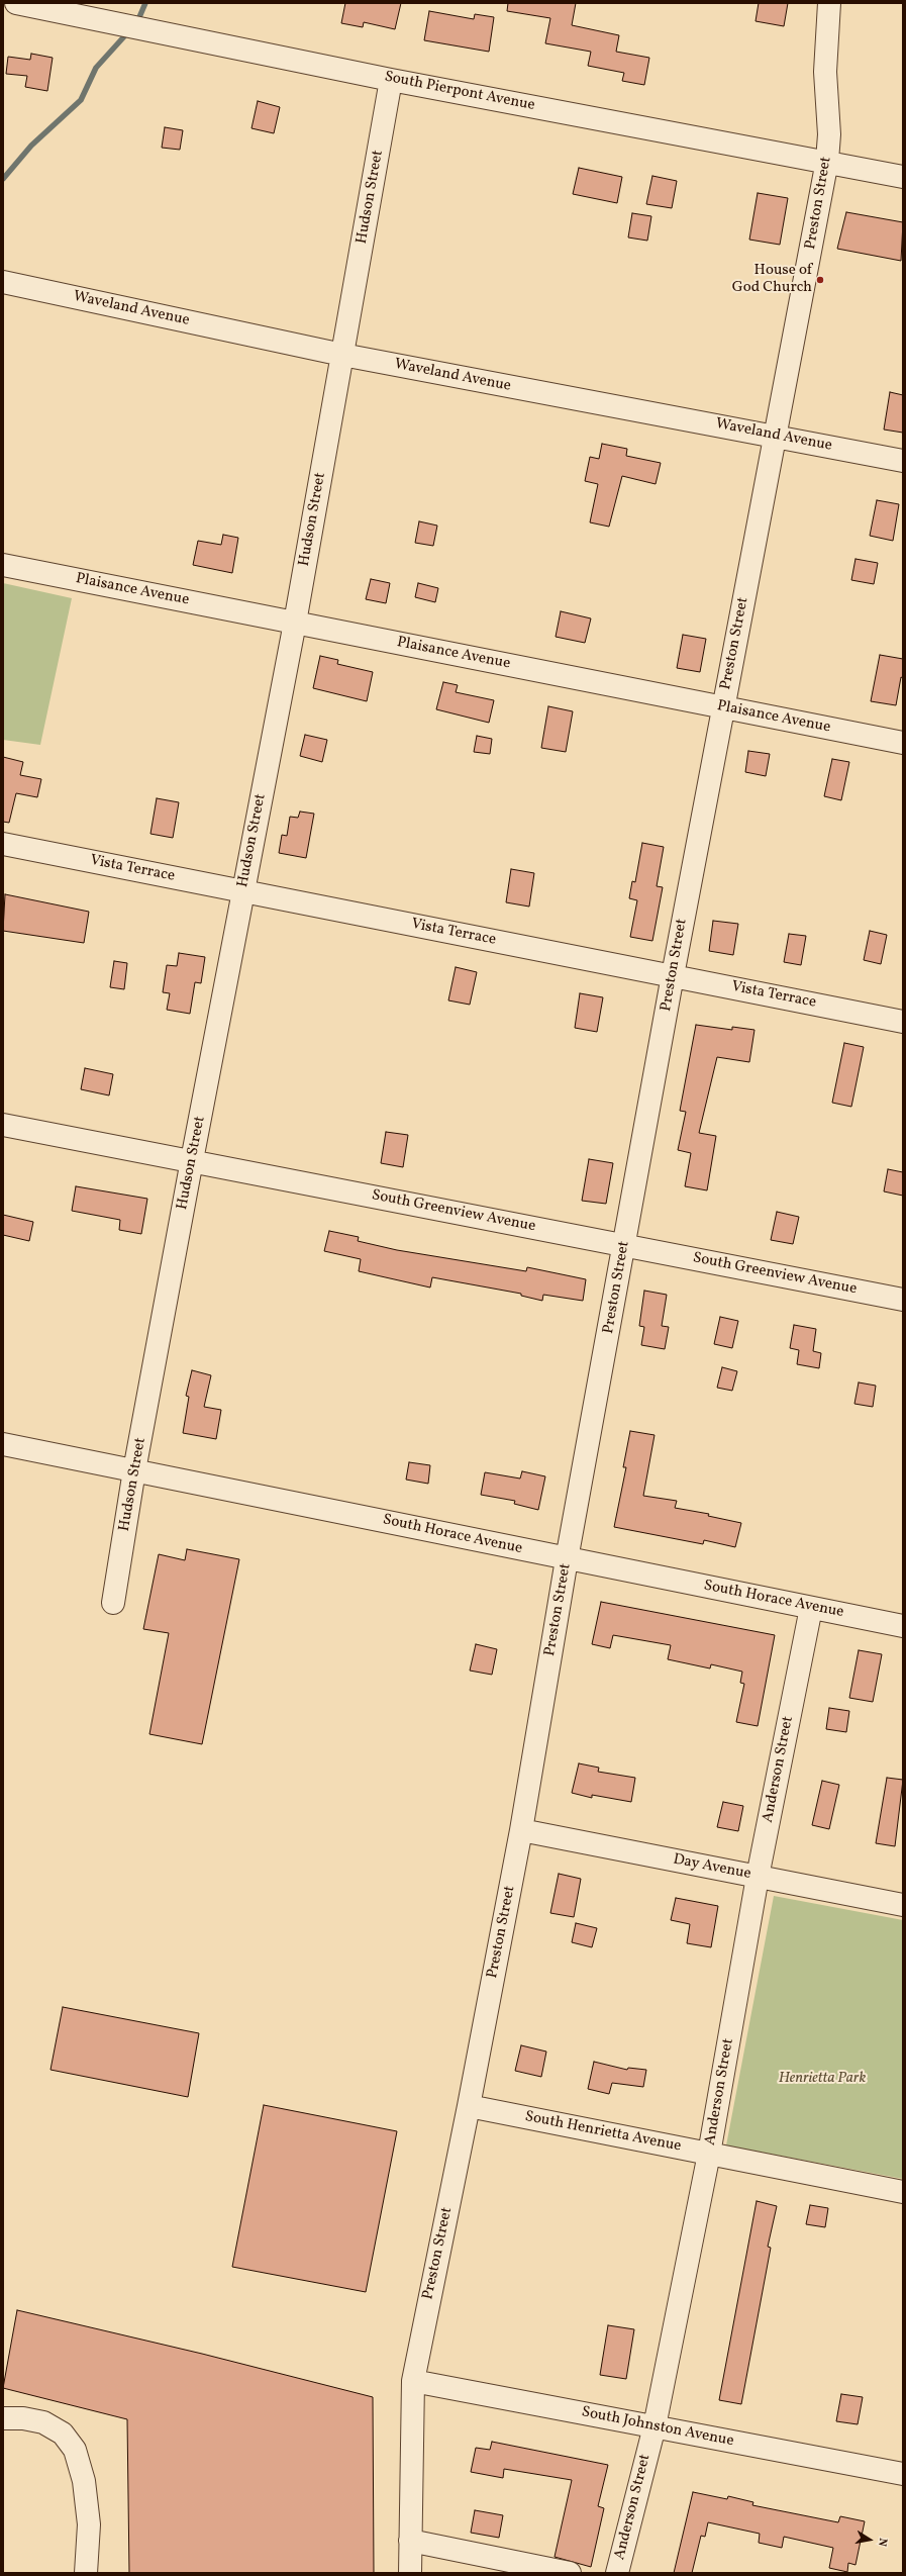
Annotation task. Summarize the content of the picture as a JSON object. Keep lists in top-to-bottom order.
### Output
{
  "streets": {
    "street": [
      "South Pierpont Avenue",
      "Hudson Street",
      "Preston Street",
      "Waveland Avenue",
      "Plaisance Avenue",
      "Vista Terrace",
      "South Greenview Avenue",
      "South Horace Avenue",
      "Anderson Street",
      "Day Avenue",
      "South Henrietta Avenue",
      "South Johnston Avenue"
    ]
  },
  "crossings": [
    ["South Pierpont Avenue", "Hudson Street"],
    ["South Pierpont Avenue", "Preston Street"],
    ["Hudson Street", "Waveland Avenue"],
    ["Hudson Street", "Plaisance Avenue"],
    ["Hudson Street", "Vista Terrace"],
    ["Hudson Street", "South Greenview Avenue"],
    ["Hudson Street", "South Horace Avenue"],
    ["Preston Street", "Waveland Avenue"],
    ["Preston Street", "Plaisance Avenue"],
    ["Preston Street", "Vista Terrace"],
    ["Preston Street", "South Greenview Avenue"],
    ["Preston Street", "South Horace Avenue"],
    ["Preston Street", "Day Avenue"],
    ["Preston Street", "South Henrietta Avenue"],
    ["Preston Street", "South Johnston Avenue"],
    ["South Horace Avenue", "Anderson Street"],
    ["Anderson Street", "Day Avenue"],
    ["Anderson Street", "South Henrietta Avenue"],
    ["Anderson Street", "South Johnston Avenue"]
  ],
  "parks": ["Henrietta Park"],
  "places": ["House of God Church"],
  "north": "right"
}
